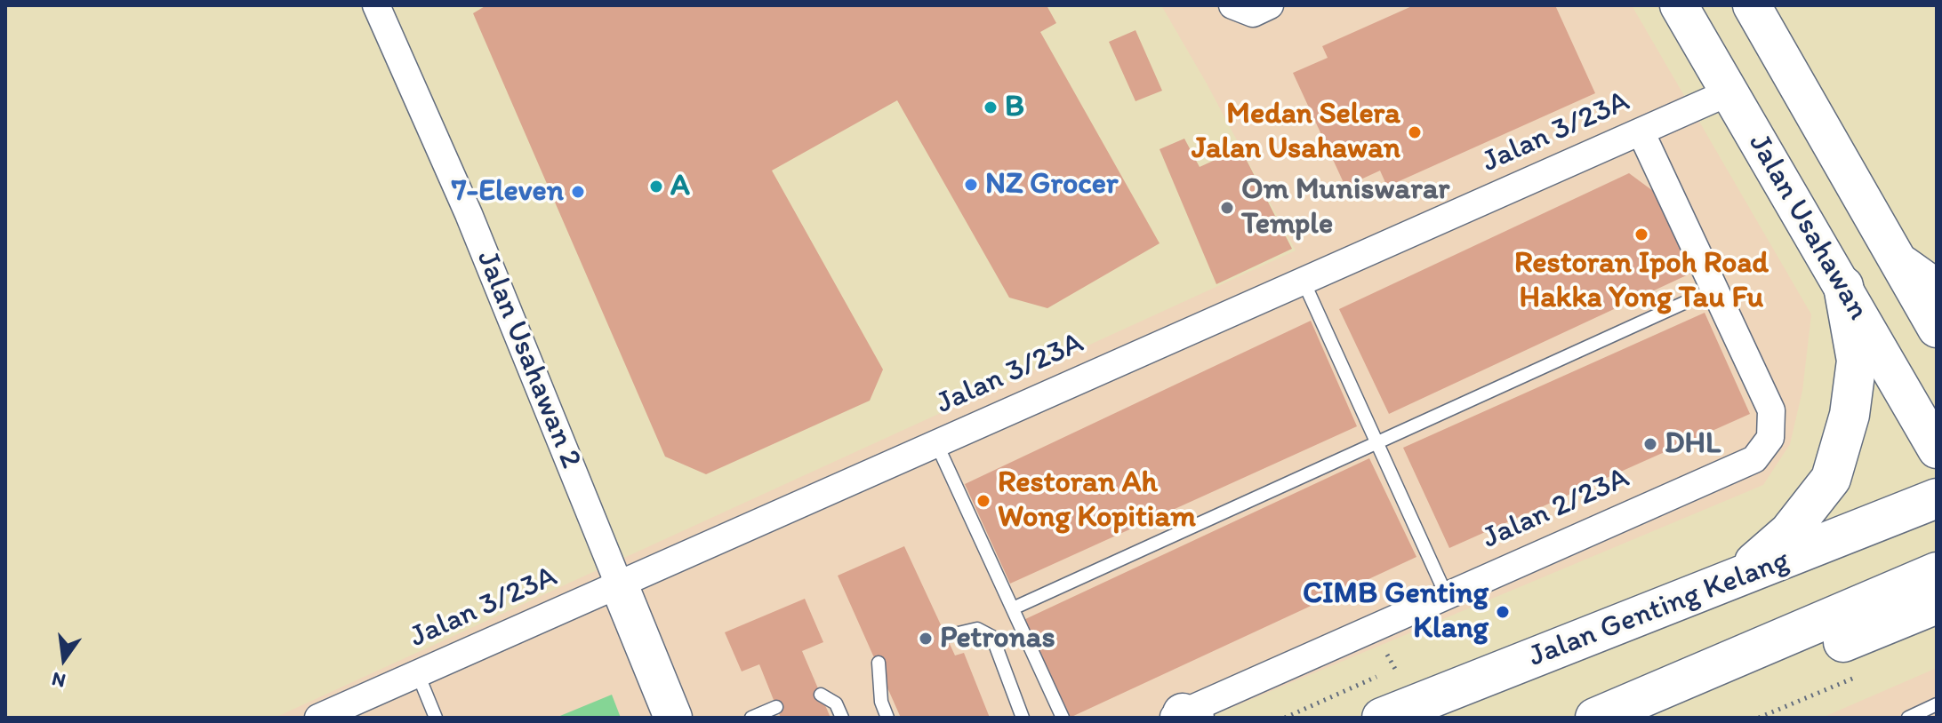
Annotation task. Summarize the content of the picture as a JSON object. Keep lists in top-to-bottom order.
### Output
{
  "streets": {
    "main road": ["Jalan Genting Kelang"],
    "street": [
      "Jalan 3/23A",
      "Jalan Usahawan",
      "Jalan Usahawan 2",
      "Jalan 2/23A"
    ]
  },
  "crossings": [
    ["Jalan 3/23A", "Jalan Usahawan"],
    ["Jalan 3/23A", "Jalan Usahawan 2"],
    ["Jalan 3/23A", "Jalan 2/23A"]
  ],
  "places": [
    "B",
    "Medan Selera Jalan Usahawan",
    "NZ Grocer",
    "A",
    "7-Eleven",
    "Om Muniswarar Temple",
    "Restoran Ipoh Road Hakka Yong Tau Fu",
    "DHL",
    "Restoran Ah Wong Kopitiam",
    "CIMB Genting Klang",
    "Petronas"
  ],
  "north": "bottom"
}
